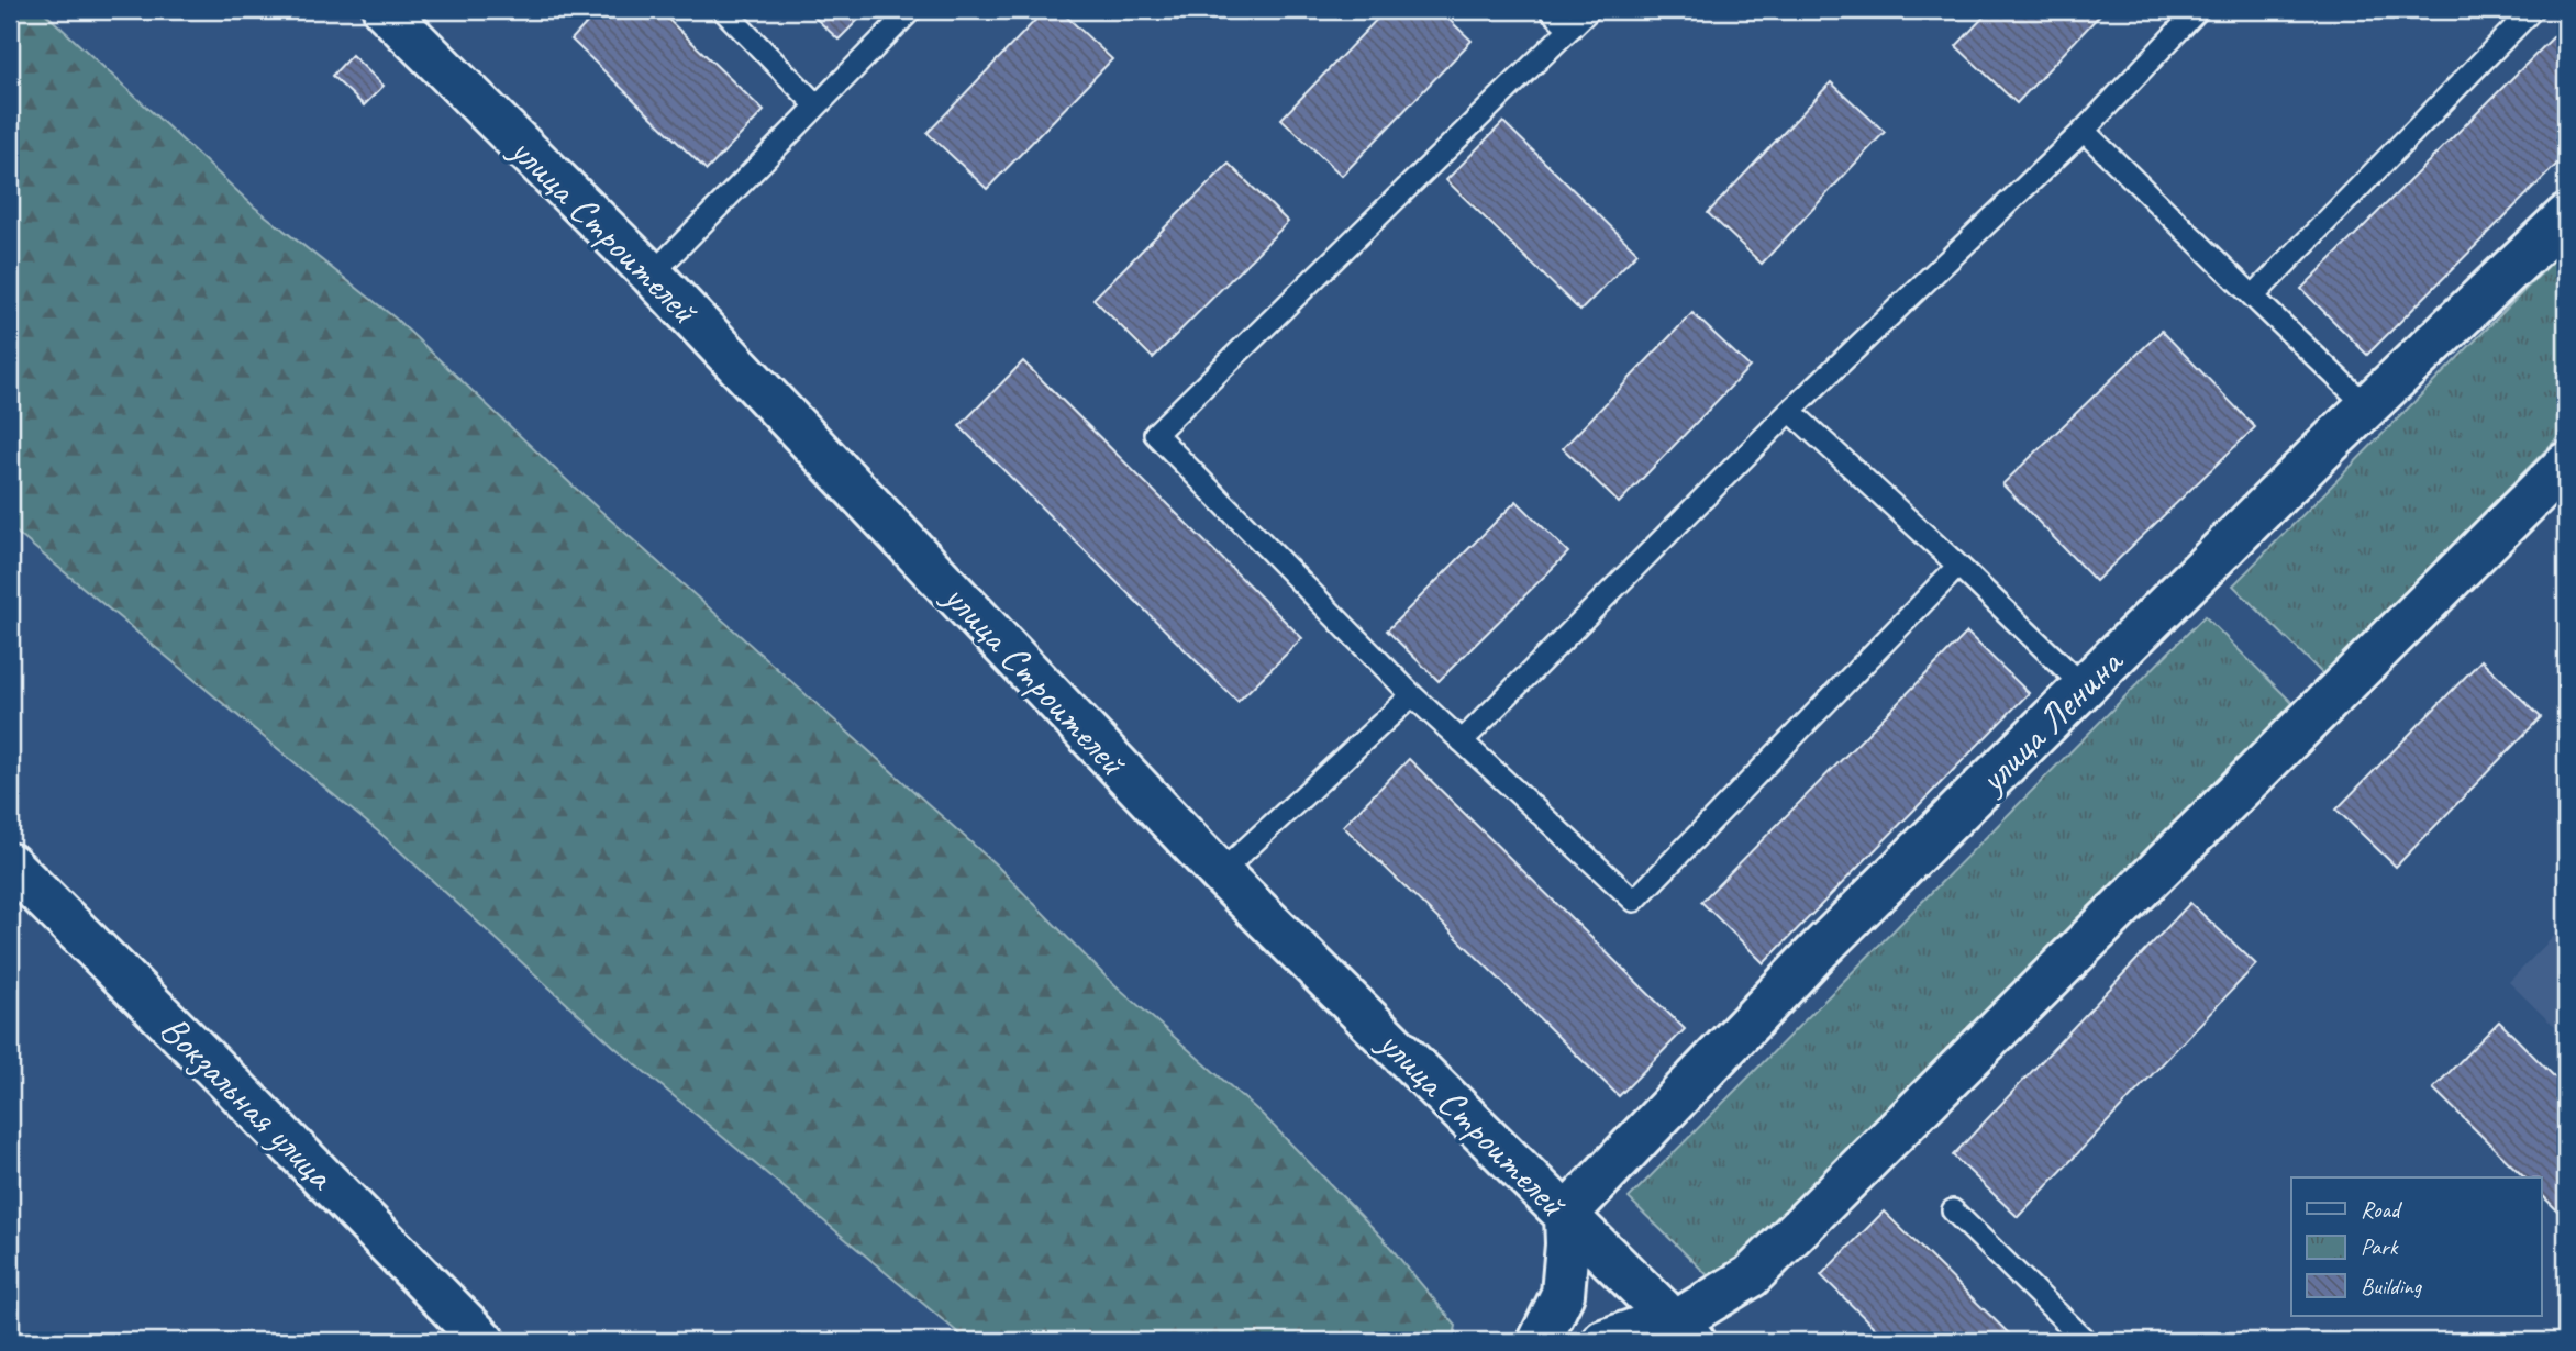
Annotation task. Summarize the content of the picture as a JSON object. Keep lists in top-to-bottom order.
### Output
{
  "streets": {
    "street": ["улица Строителей", "улица Ленина", "Вокзальная улица"]
  },
  "crossings": [
    ["улица Строителей", "улица Ленина"]
  ],
  "legend": ["Road", "Park", "Building"]
}
